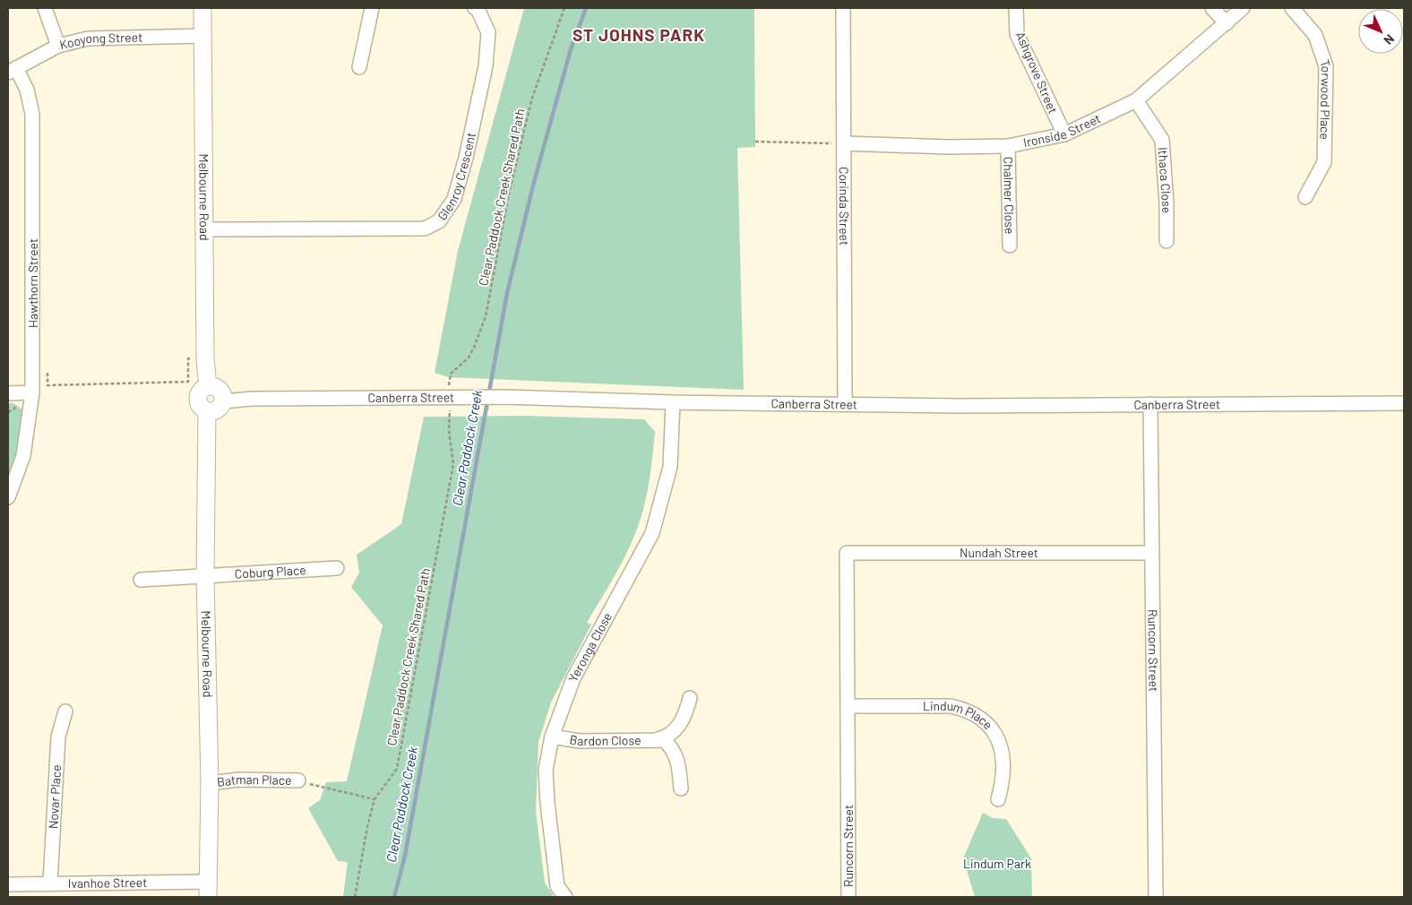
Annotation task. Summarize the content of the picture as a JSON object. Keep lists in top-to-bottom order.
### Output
{
  "streets": {
    "street": [
      "Kooyong Street",
      "Ashgrove Street",
      "Torwood Place",
      "Ironside Street",
      "Glenroy Crescent",
      "Ithaca Close",
      "Chalmer Close",
      "Melbourne Road",
      "Corinda Street",
      "Hawthorn Street",
      "Canberra Street",
      "Nundah Street",
      "Coburg Place",
      "Yeronga Close",
      "Runcorn Street",
      "Lindum Place",
      "Bardon Close",
      "Batman Place",
      "Novar Place",
      "Ivanhoe Street"
    ],
    "path": ["Clear Paddock Creek Shared Path"]
  },
  "crossings": [
    ["Kooyong Street", "Melbourne Road"],
    ["Kooyong Street", "Hawthorn Street"],
    ["Ashgrove Street", "Ironside Street"],
    ["Ironside Street", "Ithaca Close"],
    ["Ironside Street", "Chalmer Close"],
    ["Ironside Street", "Corinda Street"],
    ["Glenroy Crescent", "Melbourne Road"],
    ["Melbourne Road", "Canberra Street"],
    ["Melbourne Road", "Coburg Place"],
    ["Melbourne Road", "Batman Place"],
    ["Melbourne Road", "Ivanhoe Street"],
    ["Corinda Street", "Canberra Street"],
    ["Canberra Street", "Yeronga Close"],
    ["Canberra Street", "Runcorn Street"],
    ["Nundah Street", "Runcorn Street"],
    ["Yeronga Close", "Bardon Close"],
    ["Runcorn Street", "Lindum Place"],
    ["Novar Place", "Ivanhoe Street"]
  ],
  "districts": ["ST JOHNS PARK"],
  "water": ["Clear Paddock Creek"],
  "parks": ["Lindum Park"],
  "north": "bottom right"
}
